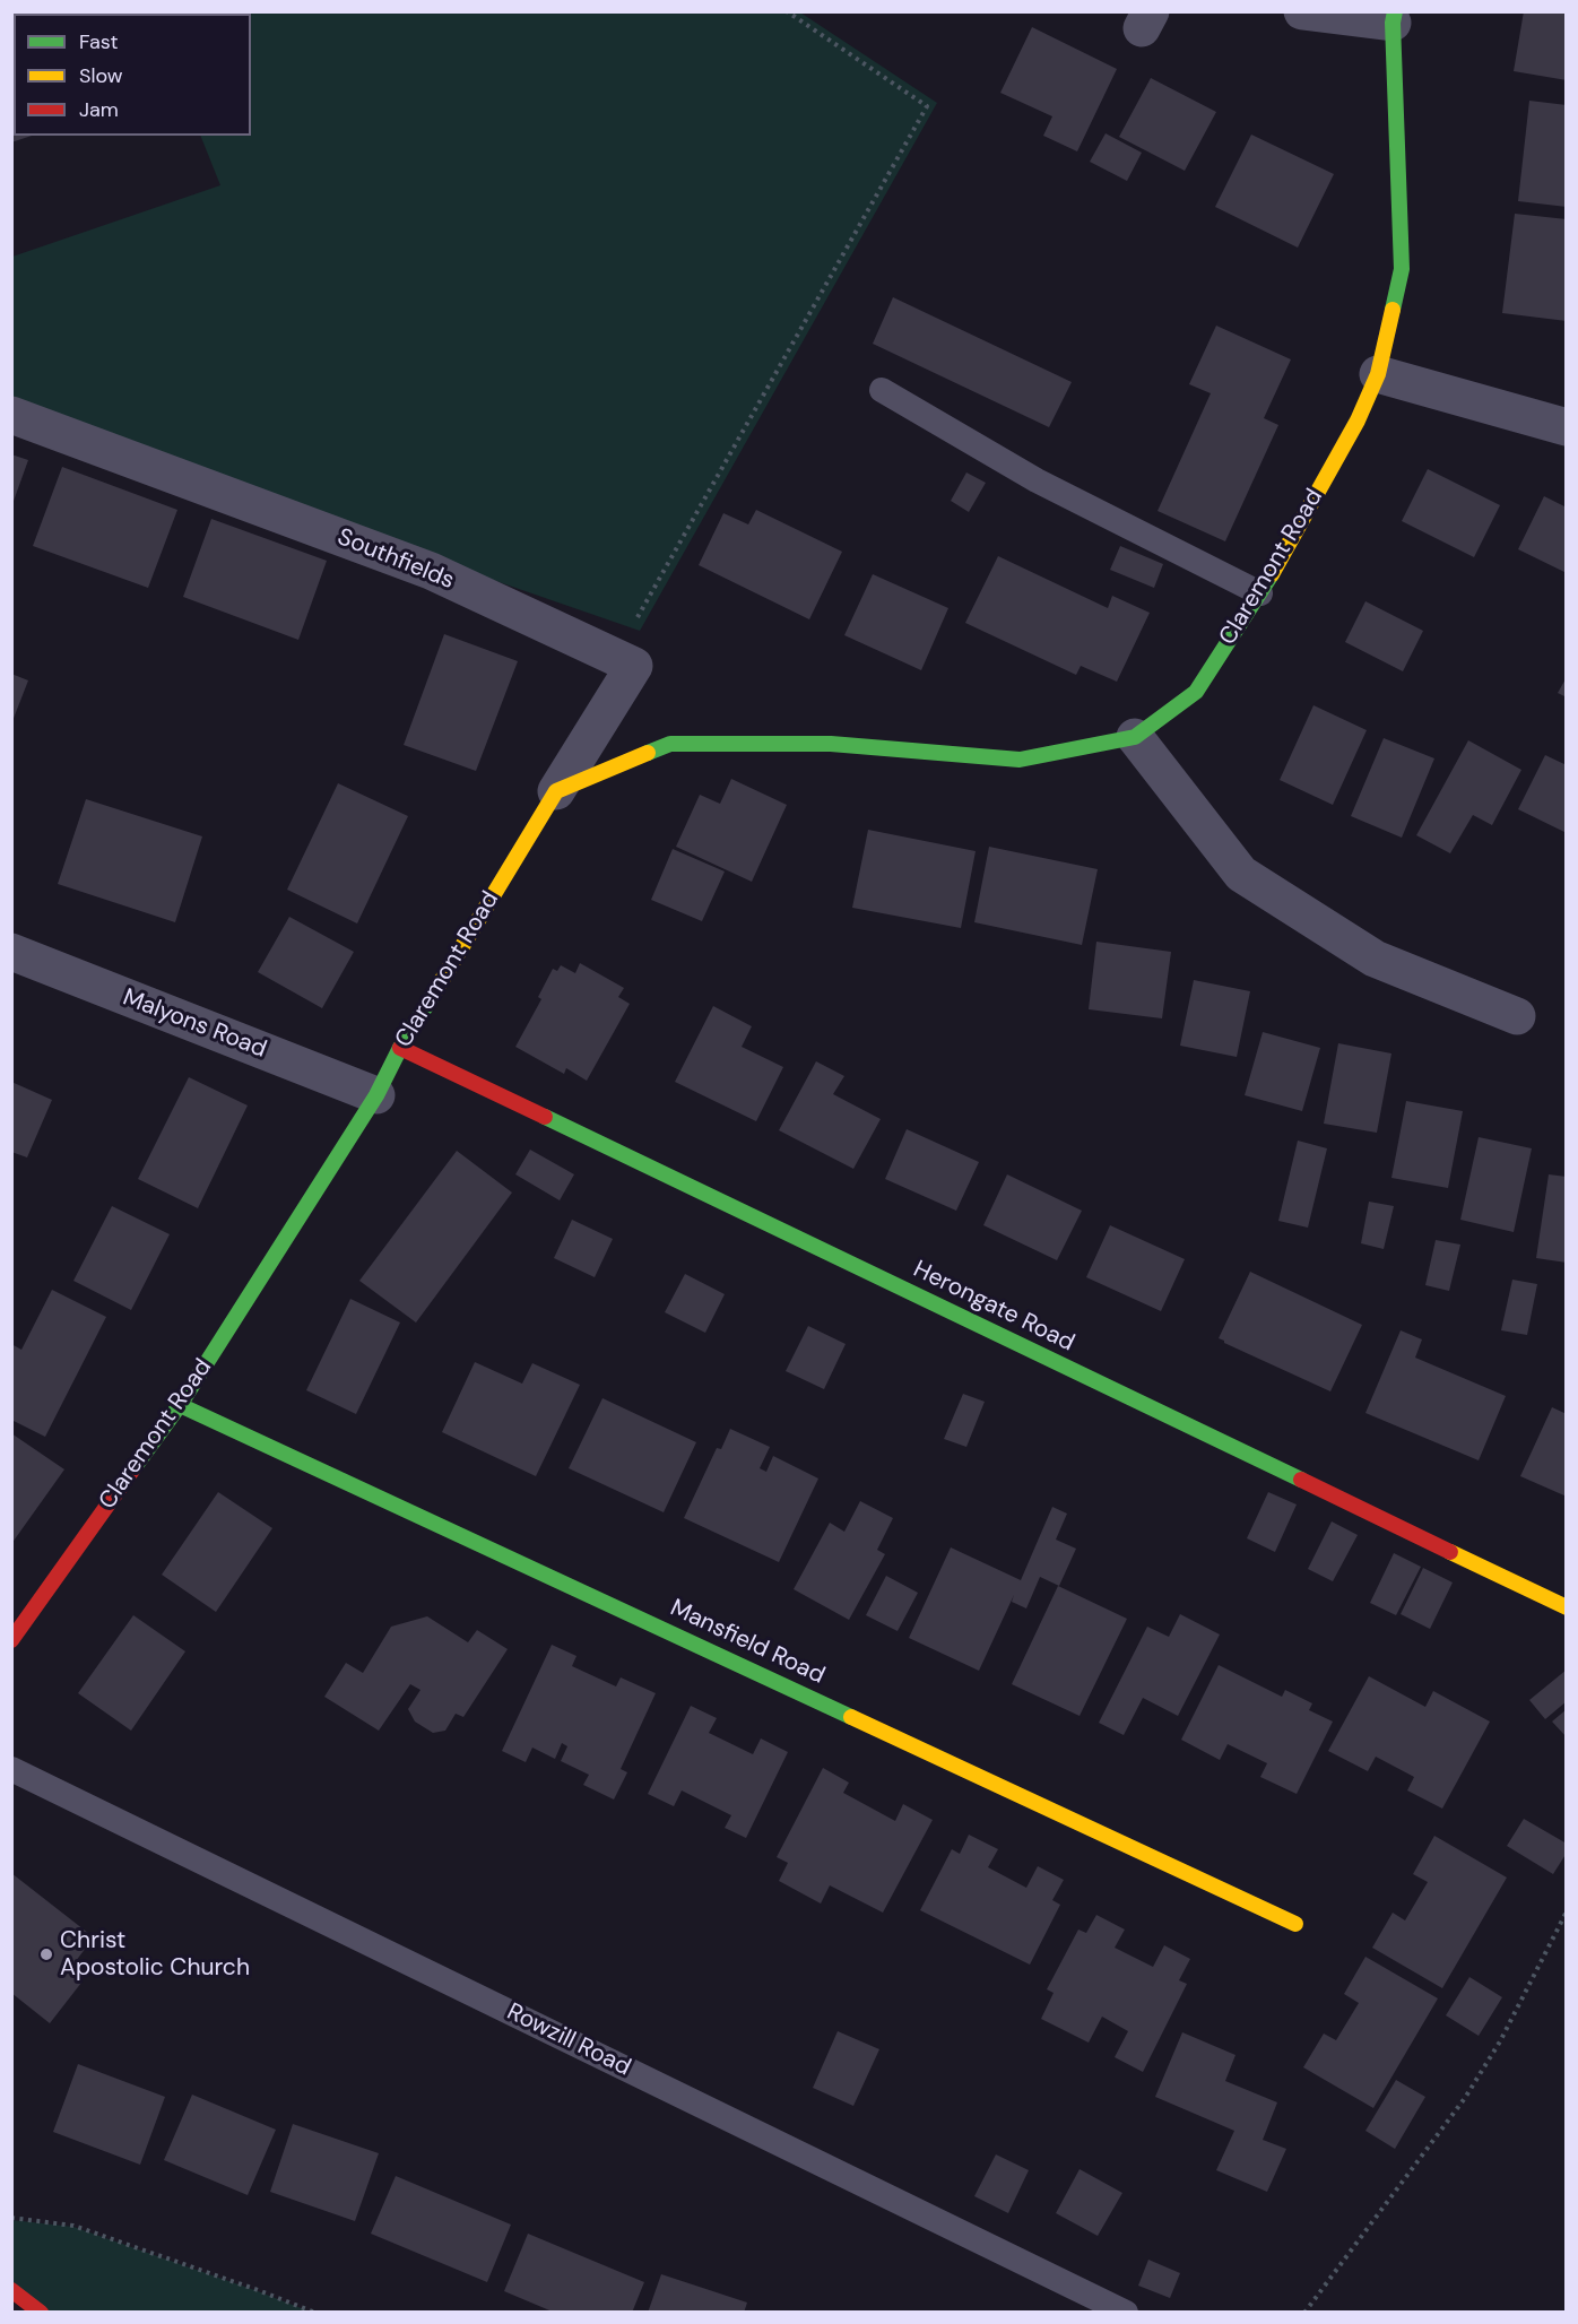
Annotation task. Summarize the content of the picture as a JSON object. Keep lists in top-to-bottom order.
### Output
{
  "streets": {
    "street": [
      "Southfields",
      "Claremont Road",
      "Malyons Road",
      "Herongate Road",
      "Mansfield Road"
    ],
    "lane": ["Rowzill Road"]
  },
  "crossings": [
    ["Claremont Road", "Malyons Road"],
    ["Claremont Road", "Herongate Road"],
    ["Claremont Road", "Mansfield Road"]
  ],
  "places": ["Christ Apostolic Church"],
  "legend": ["Fast", "Slow", "Jam"]
}
